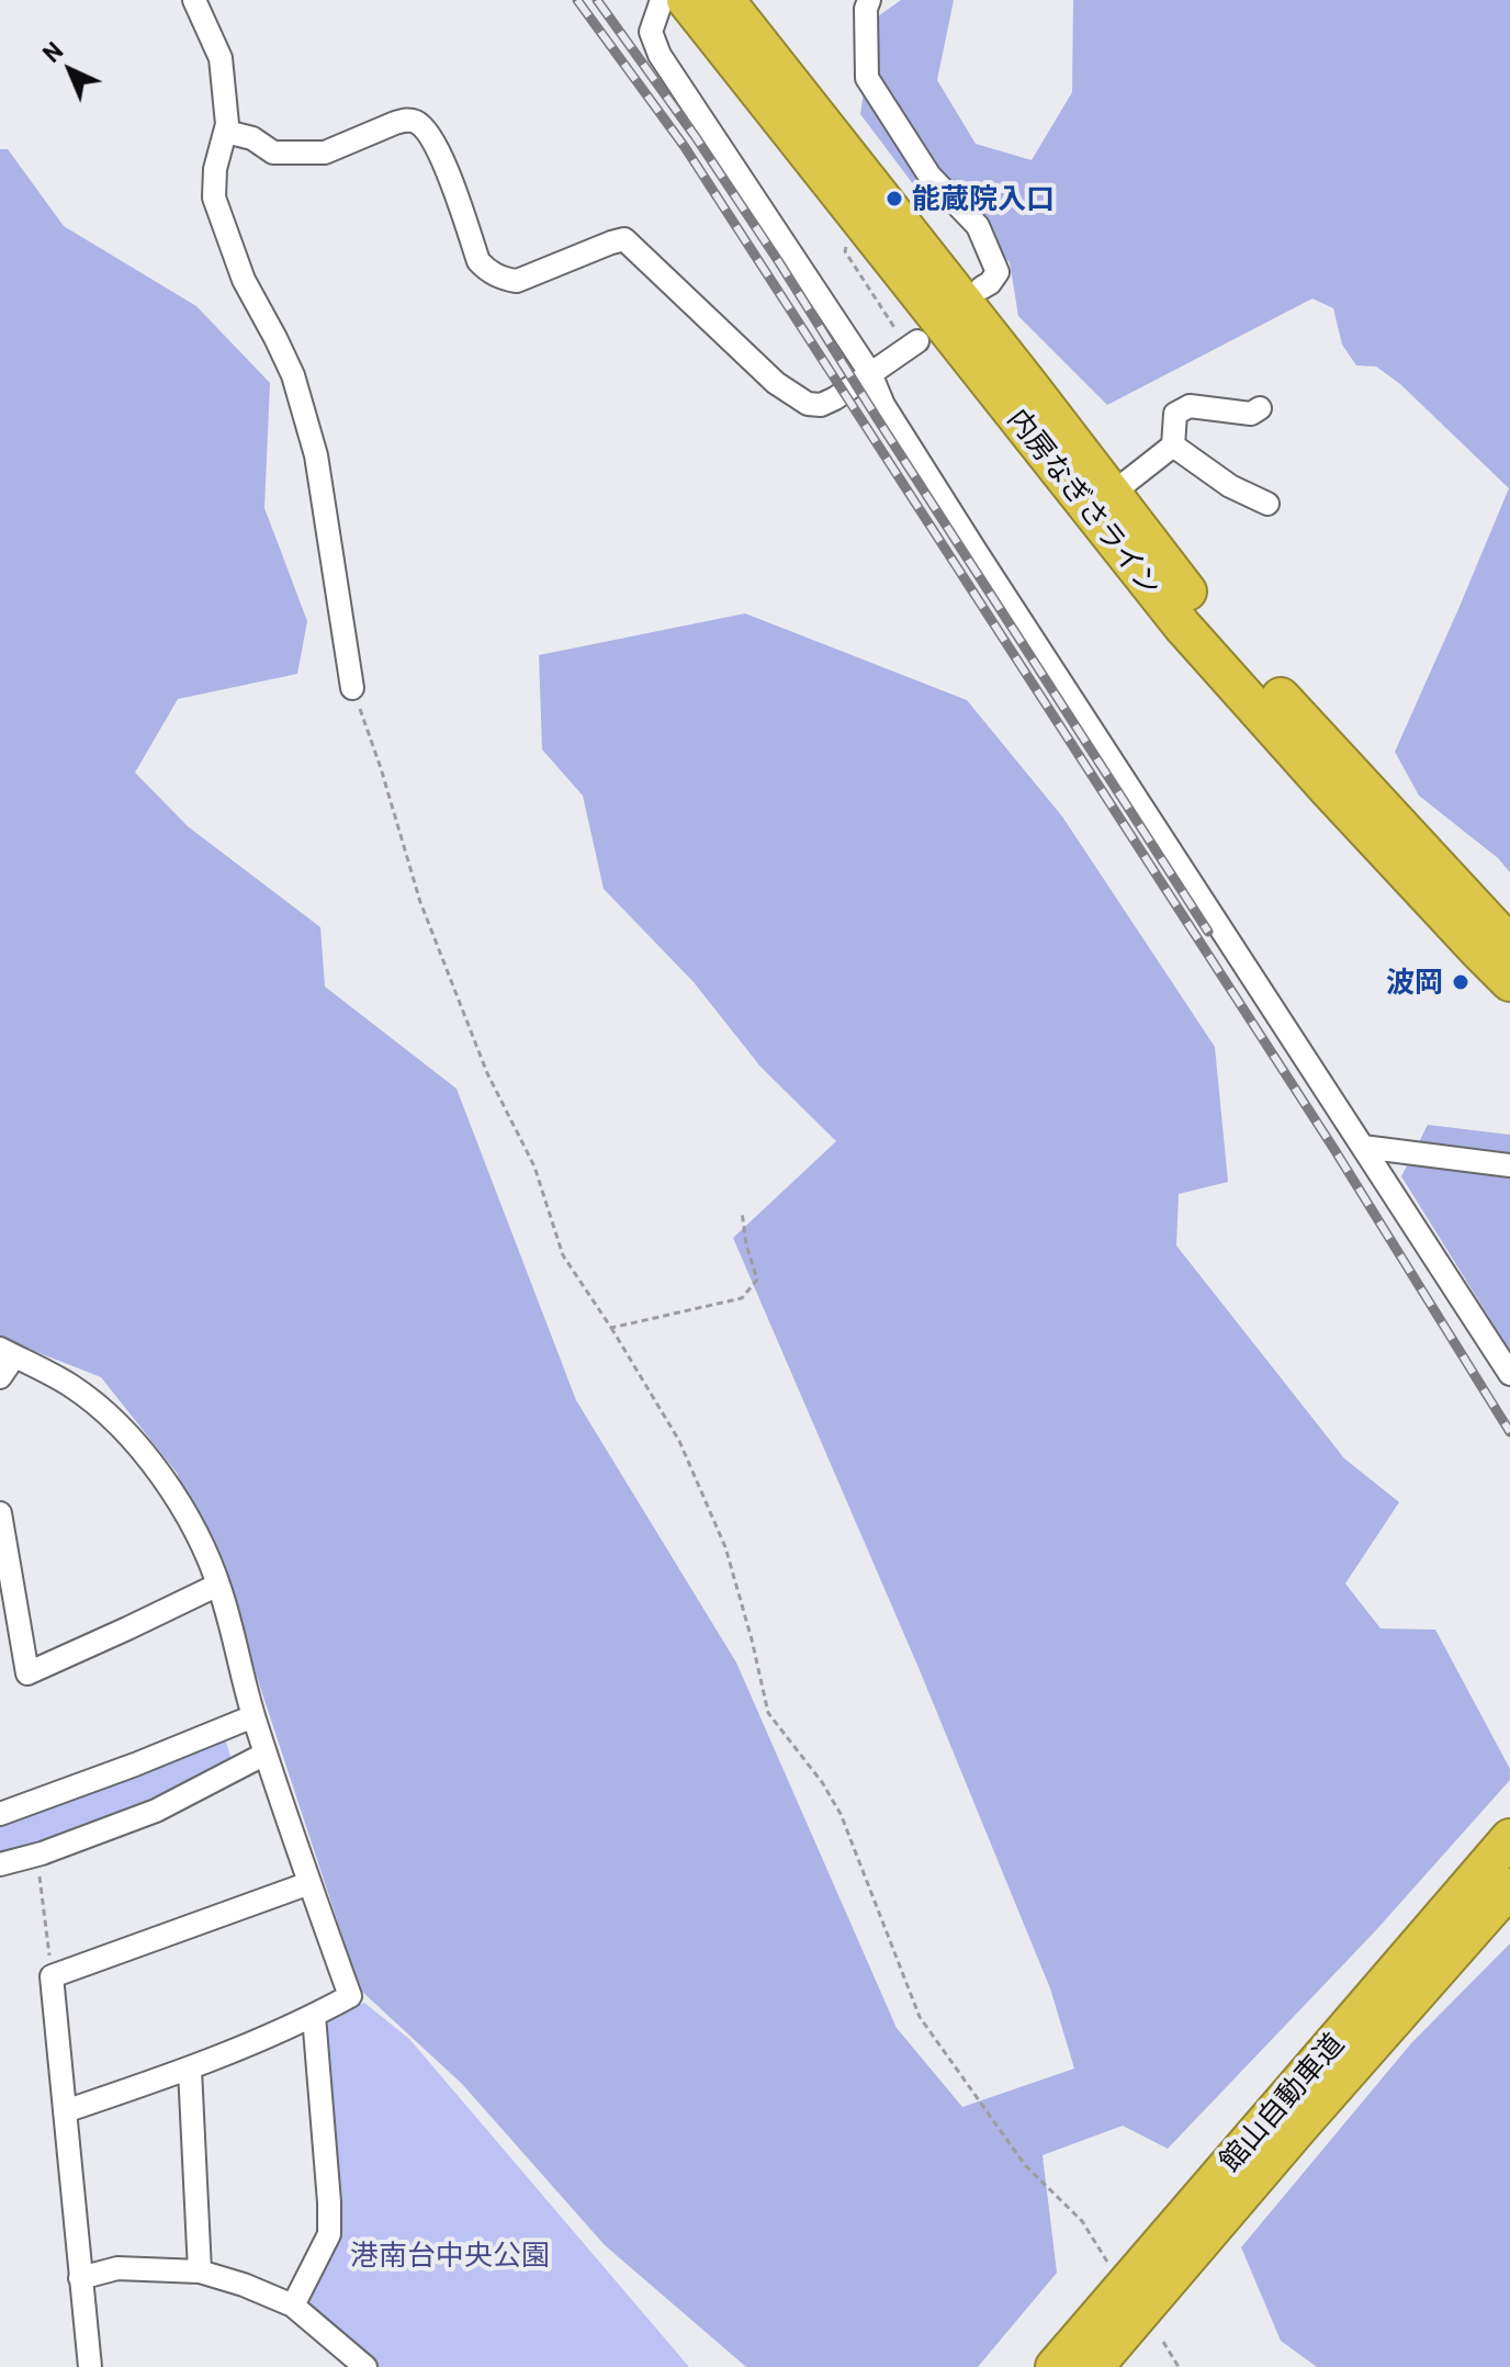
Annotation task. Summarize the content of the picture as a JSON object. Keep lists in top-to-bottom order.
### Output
{
  "streets": {
    "highway": ["内房なぎさライン", "館山自動車道"]
  },
  "parks": ["港南台中央公園"],
  "places": ["能蔵院入口", "波岡"],
  "north": "top left"
}
